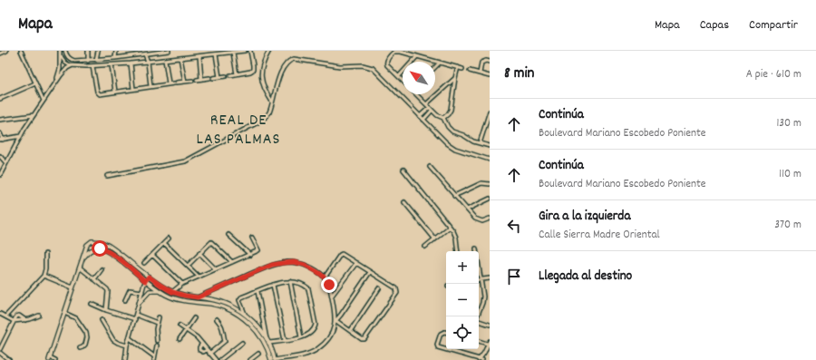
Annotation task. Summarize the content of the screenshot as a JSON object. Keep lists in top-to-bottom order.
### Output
{
  "districts": ["REAL DE LAS PALMAS"],
  "north": "top left",
  "page": {
    "header": "Mapa",
    "nav": ["Mapa", "Capas", "Compartir"],
    "heading": ["8 min", "A pie · 610 m"],
    "list": [
      ["Continúa", "Boulevard Mariano Escobedo Poniente", "130 m"],
      ["Continúa", "Boulevard Mariano Escobedo Poniente", "110 m"],
      ["Gira a la izquierda", "Calle Sierra Madre Oriental", "370 m"],
      "Llegada al destino"
    ],
    "map_buttons": ["+", "−"]
  }
}
